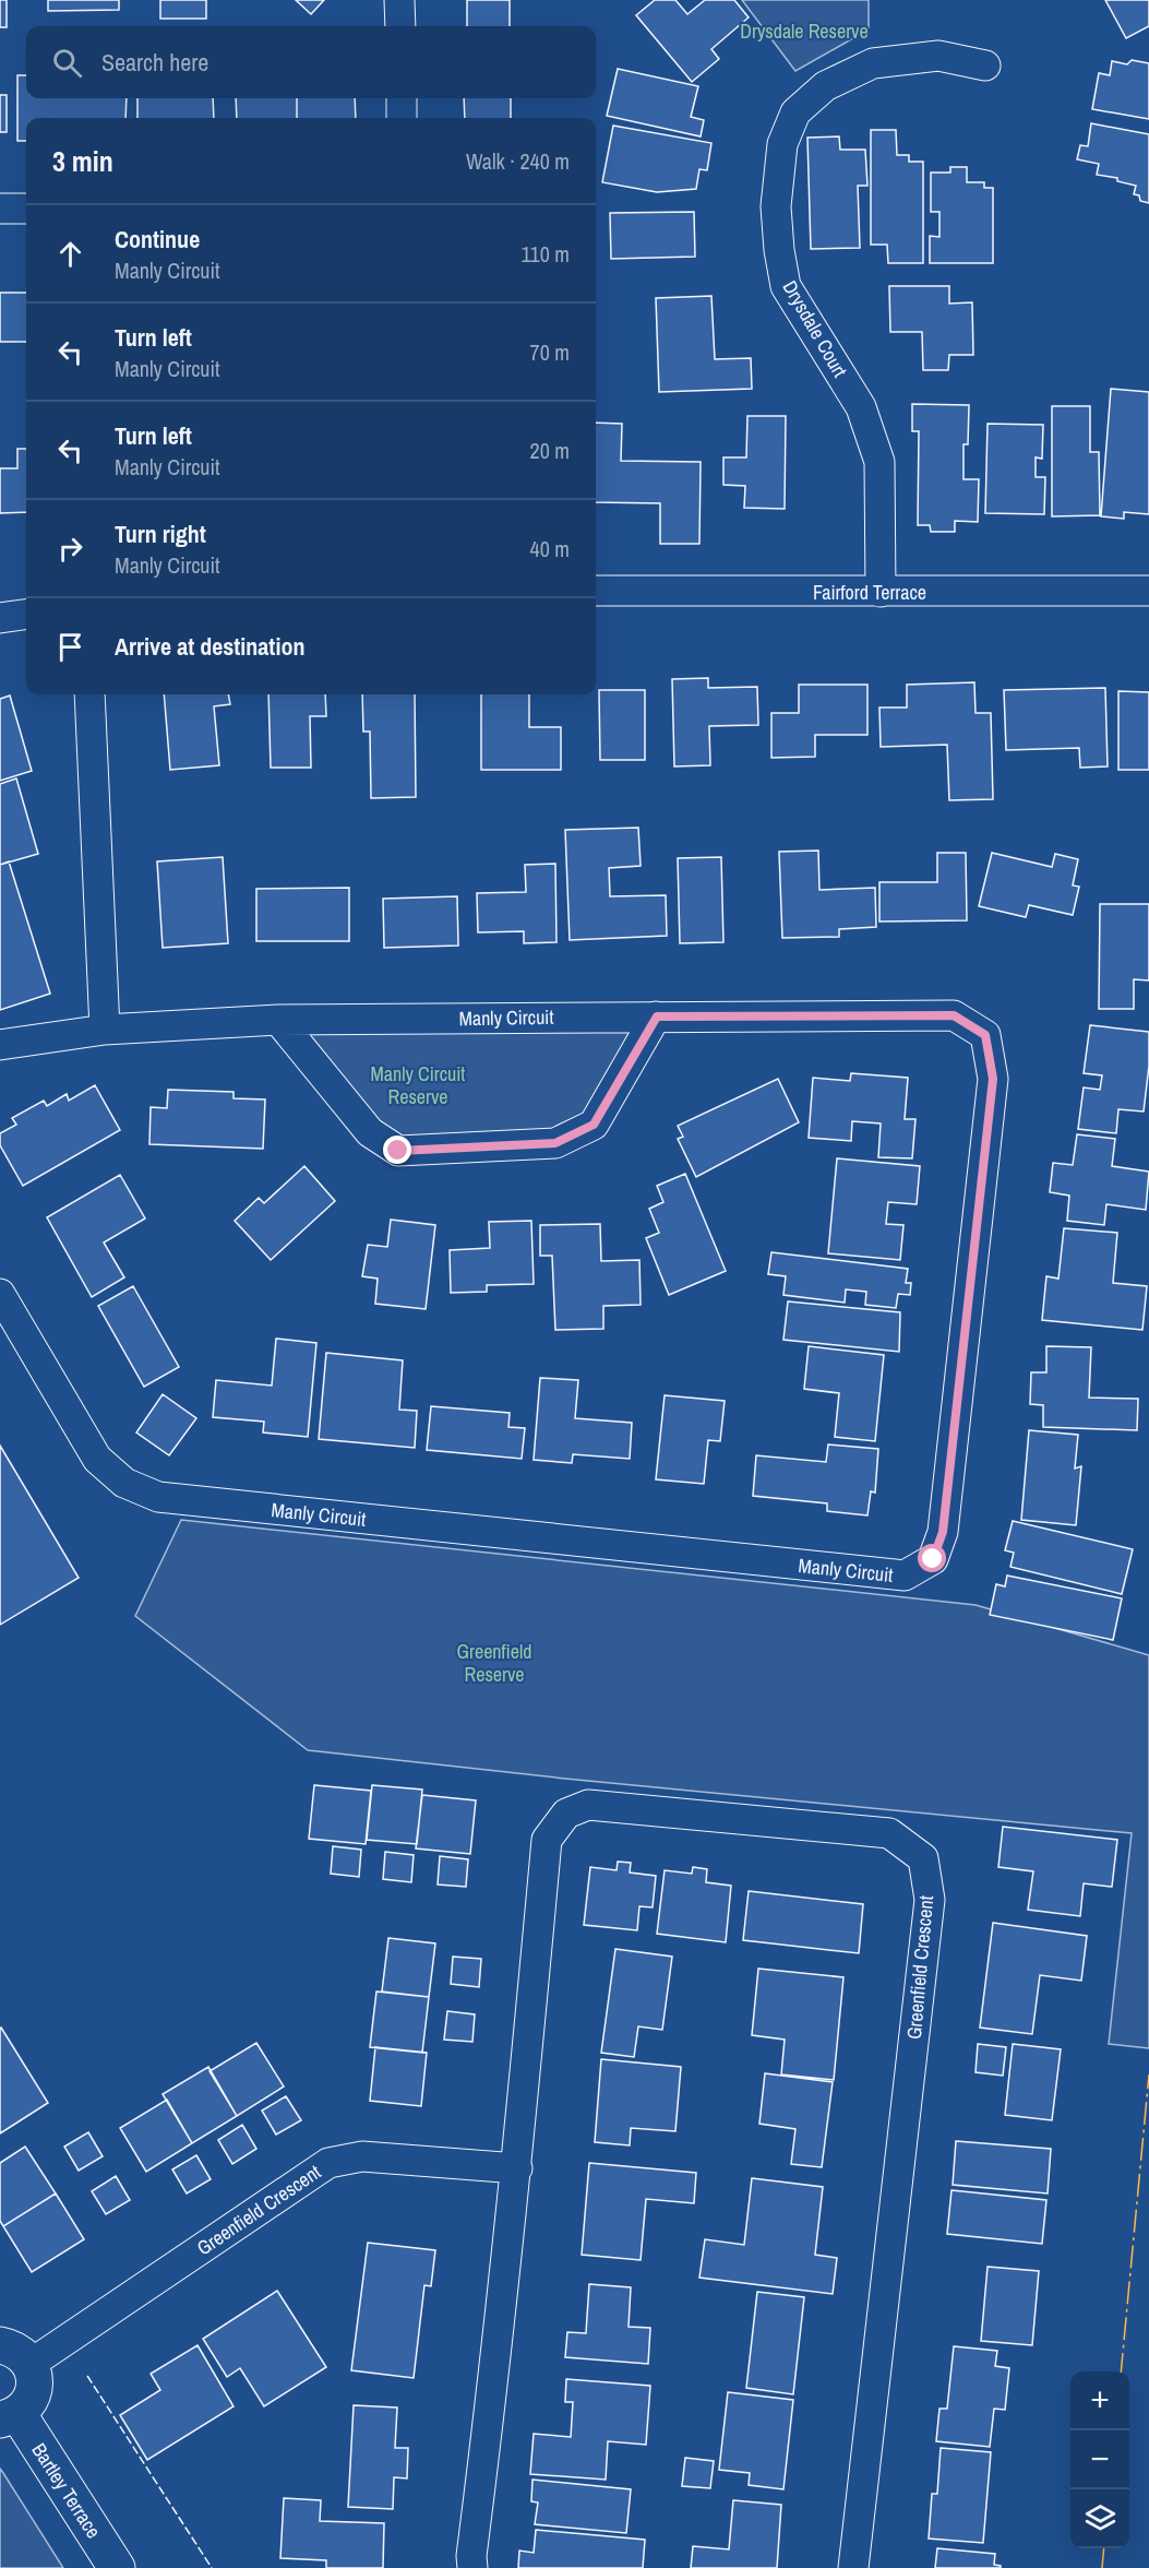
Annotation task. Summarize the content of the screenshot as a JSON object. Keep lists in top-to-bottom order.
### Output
{
  "streets": {
    "street": [
      "Drysdale Court",
      "Fairford Terrace",
      "Manly Circuit",
      "Greenfield Crescent",
      "Bartley Terrace"
    ]
  },
  "crossings": [
    ["Drysdale Court", "Fairford Terrace"]
  ],
  "parks": ["Drysdale Reserve", "Manly Circuit Reserve", "Greenfield Reserve"],
  "page": {
    "search": "Search here",
    "heading": ["3 min", "Walk · 240 m"],
    "list": [
      ["Continue", "Manly Circuit", "110 m"],
      ["Turn left", "Manly Circuit", "70 m"],
      ["Turn left", "Manly Circuit", "20 m"],
      ["Turn right", "Manly Circuit", "40 m"],
      "Arrive at destination"
    ],
    "map_buttons": ["+", "−"]
  }
}
